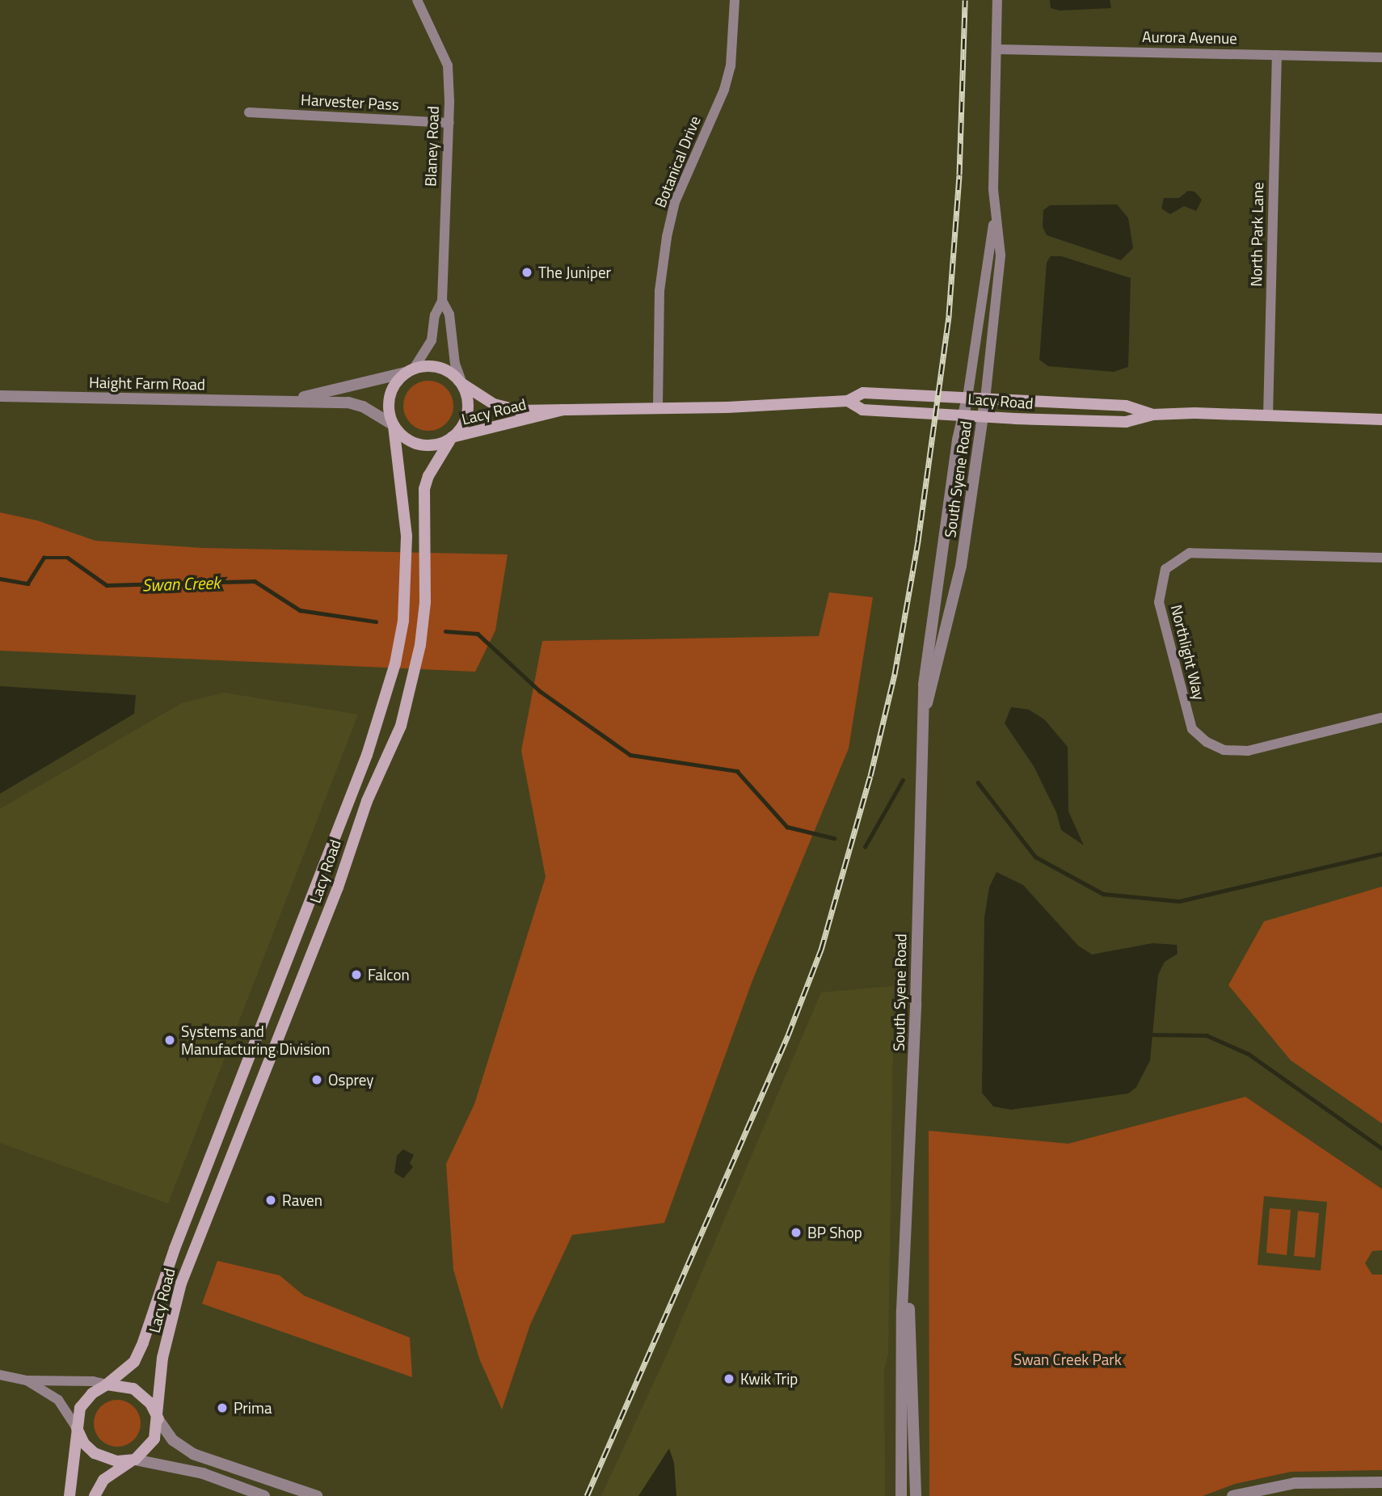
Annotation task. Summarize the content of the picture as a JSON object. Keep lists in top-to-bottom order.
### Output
{
  "streets": {
    "main road": ["Lacy Road"],
    "street": [
      "Aurora Avenue",
      "Harvester Pass",
      "Blaney Road",
      "Botanical Drive",
      "North Park Lane",
      "Haight Farm Road",
      "South Syene Road",
      "Northlight Way"
    ]
  },
  "crossings": [
    ["Aurora Avenue", "North Park Lane"],
    ["Aurora Avenue", "South Syene Road"],
    ["Harvester Pass", "Blaney Road"],
    ["Blaney Road", "Haight Farm Road"],
    ["Blaney Road", "Lacy Road"],
    ["Botanical Drive", "Lacy Road"],
    ["North Park Lane", "Lacy Road"],
    ["Haight Farm Road", "Lacy Road"],
    ["Lacy Road", "South Syene Road"]
  ],
  "water": ["Swan Creek"],
  "parks": ["Swan Creek Park"],
  "places": [
    "The Juniper",
    "Falcon",
    "Systems and Manufacturing Division",
    "Osprey",
    "Raven",
    "BP Shop",
    "Kwik Trip",
    "Prima"
  ]
}
